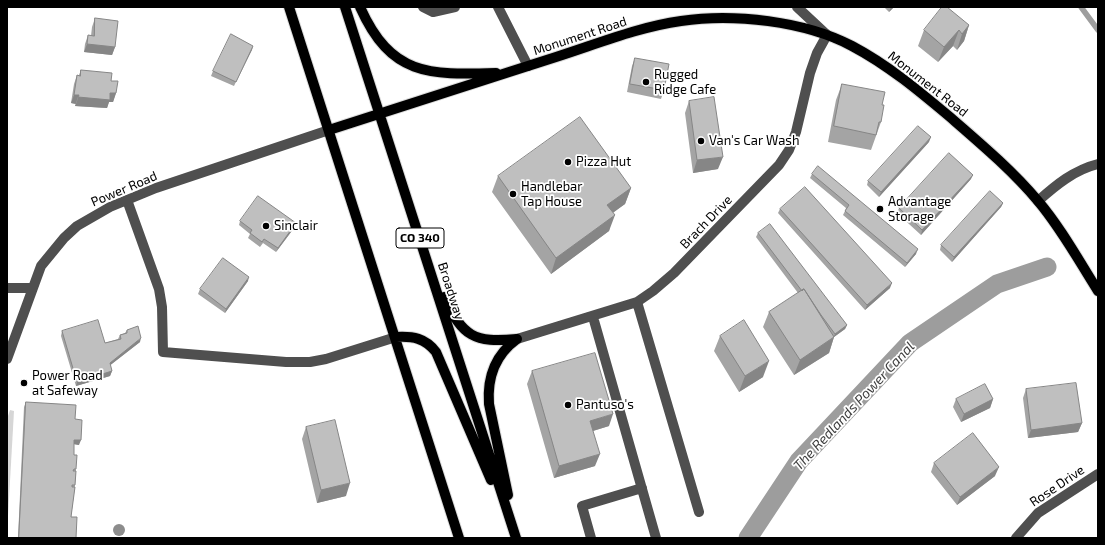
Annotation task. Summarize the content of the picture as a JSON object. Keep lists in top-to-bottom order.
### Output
{
  "streets": {
    "main road": ["Monument Road", "CO 340", "Broadway"],
    "street": ["Power Road", "Brach Drive", "Rose Drive"]
  },
  "crossings": [
    ["Monument Road", "Power Road"],
    ["Monument Road", "Brach Drive"],
    ["Monument Road", "Broadway"]
  ],
  "water": ["The Redlands Power Canal"],
  "places": [
    "Rugged Ridge Cafe",
    "Van's Car Wash",
    "Pizza Hut",
    "Handlebar Tap House",
    "Advantage Storage",
    "Sinclair",
    "Power Road at Safeway",
    "Pantuso's"
  ]
}
